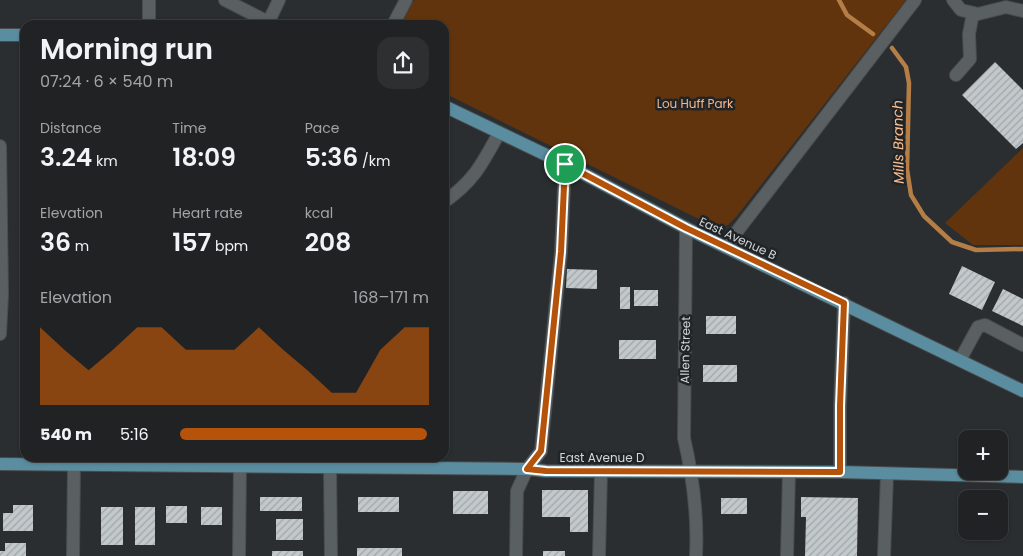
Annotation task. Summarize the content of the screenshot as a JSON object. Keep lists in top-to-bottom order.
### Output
{
  "streets": {
    "main road": ["East Avenue B", "East Avenue D"],
    "street": ["Allen Street"]
  },
  "crossings": [
    ["East Avenue B", "Allen Street"],
    ["Allen Street", "East Avenue D"]
  ],
  "water": ["Mills Branch"],
  "parks": ["Lou Huff Park"],
  "page": {
    "heading": ["Morning run", "07:24 · 6 × 540 m"],
    "stats": [
      ["Distance", "3.24 km"],
      ["Time", "18:09"],
      ["Pace", "5:36 /km"],
      ["Elevation", "36 m"],
      ["Heart rate", "157 bpm"],
      ["kcal", "208"]
    ],
    "chart": ["Elevation", "168–171 m"],
    "list": [
      {
        "name": "540 m",
        "note": "5:16"
      }
    ],
    "map_buttons": ["+", "−"]
  }
}
